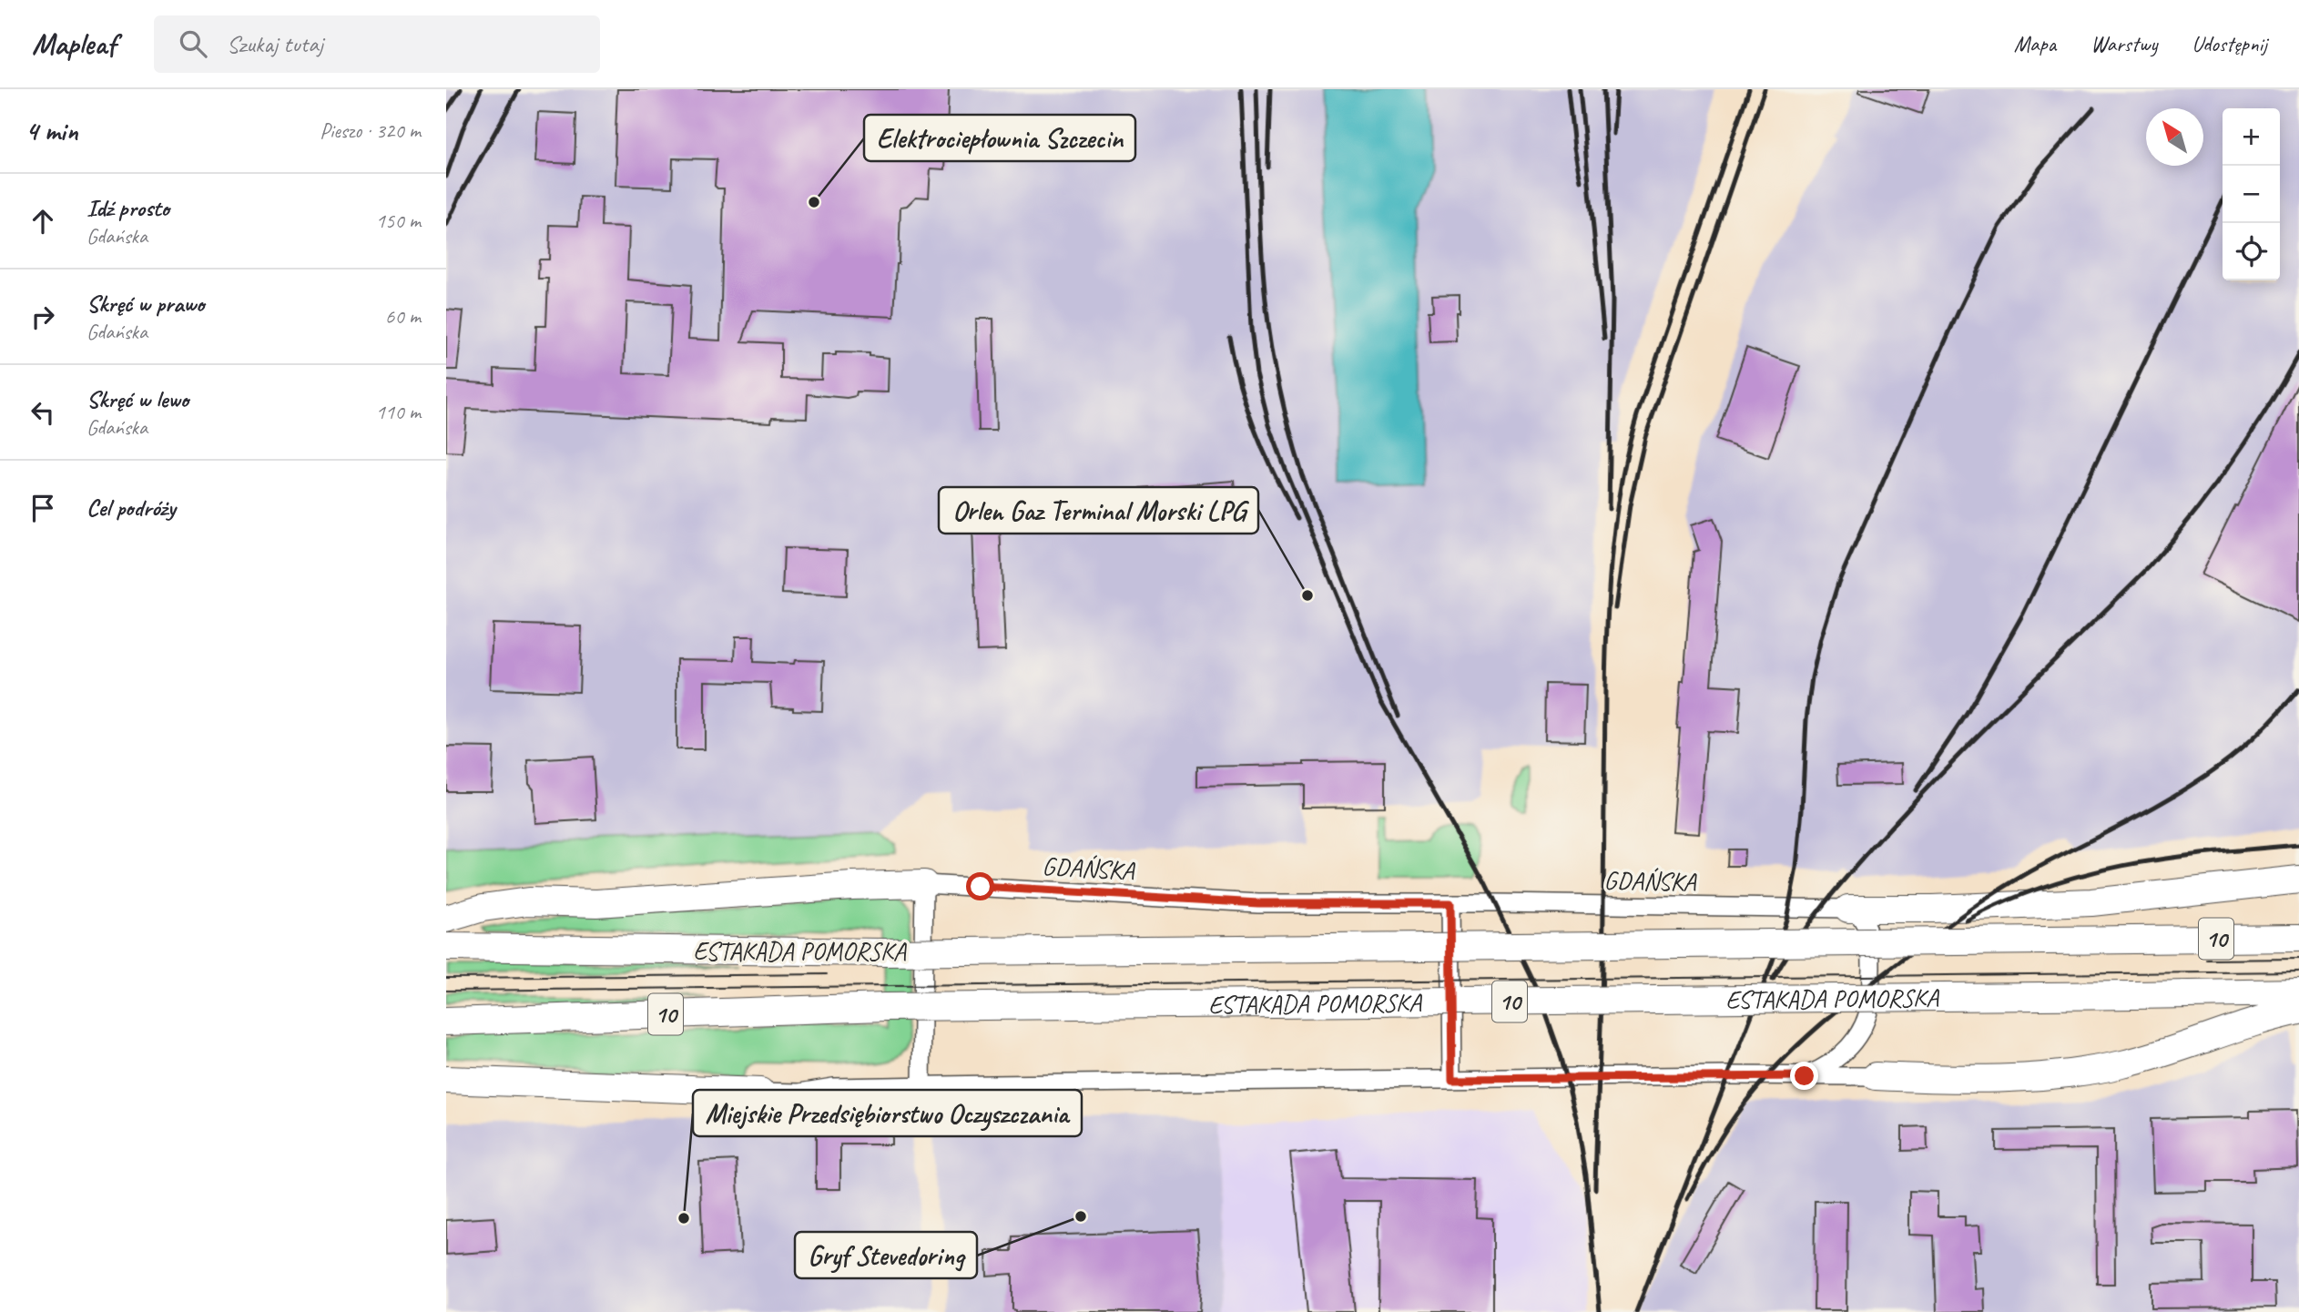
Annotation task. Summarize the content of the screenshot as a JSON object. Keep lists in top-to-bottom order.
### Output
{
  "streets": {
    "main road": ["10", "ESTAKADA POMORSKA"],
    "street": ["GDAŃSKA"]
  },
  "places": [
    "Elektrociepłownia Szczecin",
    "Orlen Gaz Terminal Morski LPG",
    "Gryf Stevedoring",
    "Miejskie Przedsiębiorstwo Oczyszczania"
  ],
  "north": "top left",
  "page": {
    "header": "Mapleaf",
    "search": "Szukaj tutaj",
    "nav": ["Mapa", "Warstwy", "Udostępnij"],
    "heading": ["4 min", "Pieszo · 320 m"],
    "map_buttons": ["+", "−"],
    "list": [
      ["Idź prosto", "Gdańska", "150 m"],
      ["Skręć w prawo", "Gdańska", "60 m"],
      ["Skręć w lewo", "Gdańska", "110 m"],
      "Cel podróży"
    ]
  }
}
